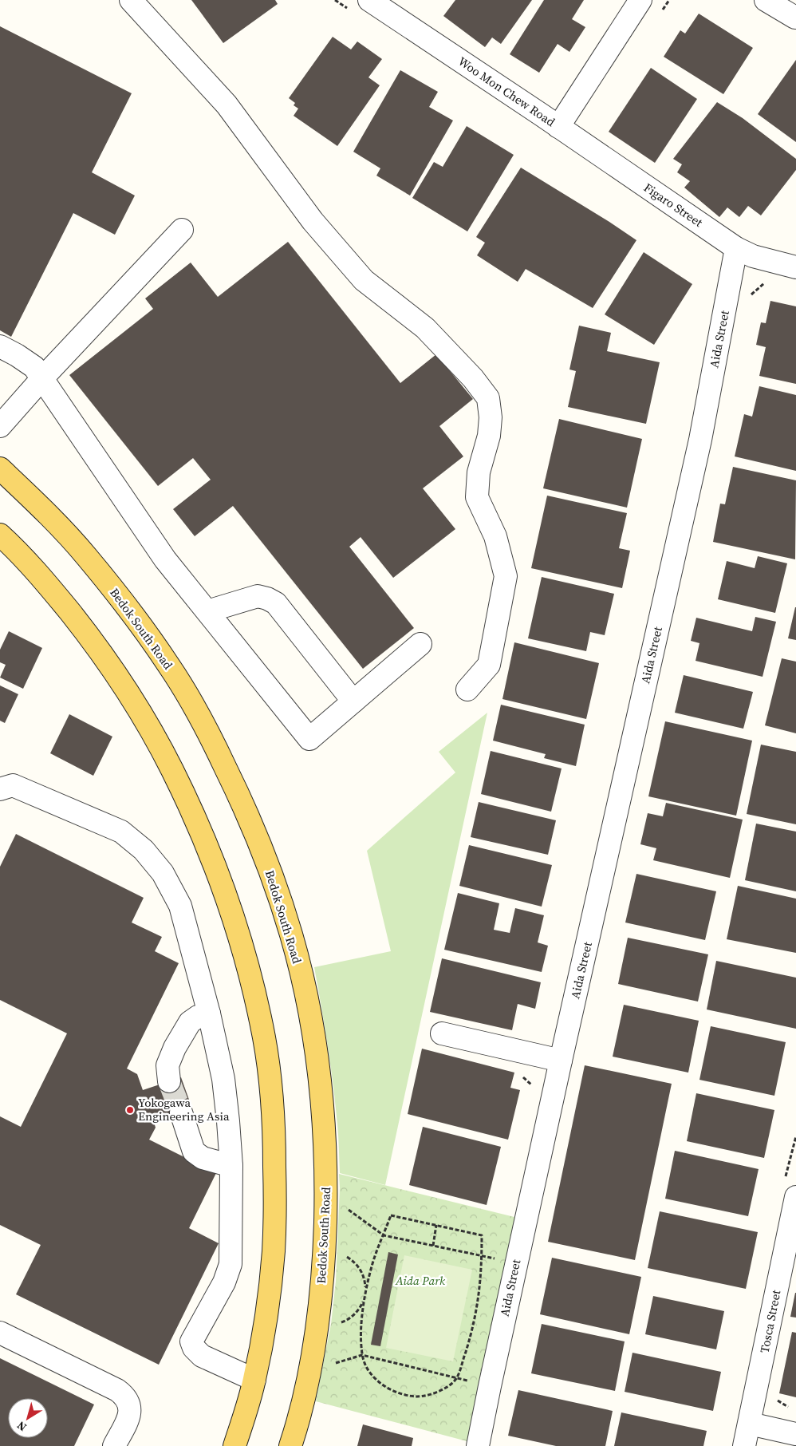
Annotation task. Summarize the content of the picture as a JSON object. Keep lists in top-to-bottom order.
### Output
{
  "streets": {
    "main road": ["Bedok South Road"],
    "street": [
      "Woo Mon Chew Road",
      "Figaro Street",
      "Aida Street",
      "Tosca Street"
    ]
  },
  "crossings": [
    ["Woo Mon Chew Road", "Figaro Street"],
    ["Figaro Street", "Aida Street"]
  ],
  "parks": ["Aida Park"],
  "places": ["Yokogawa Engineering Asia"],
  "north": "bottom left"
}
